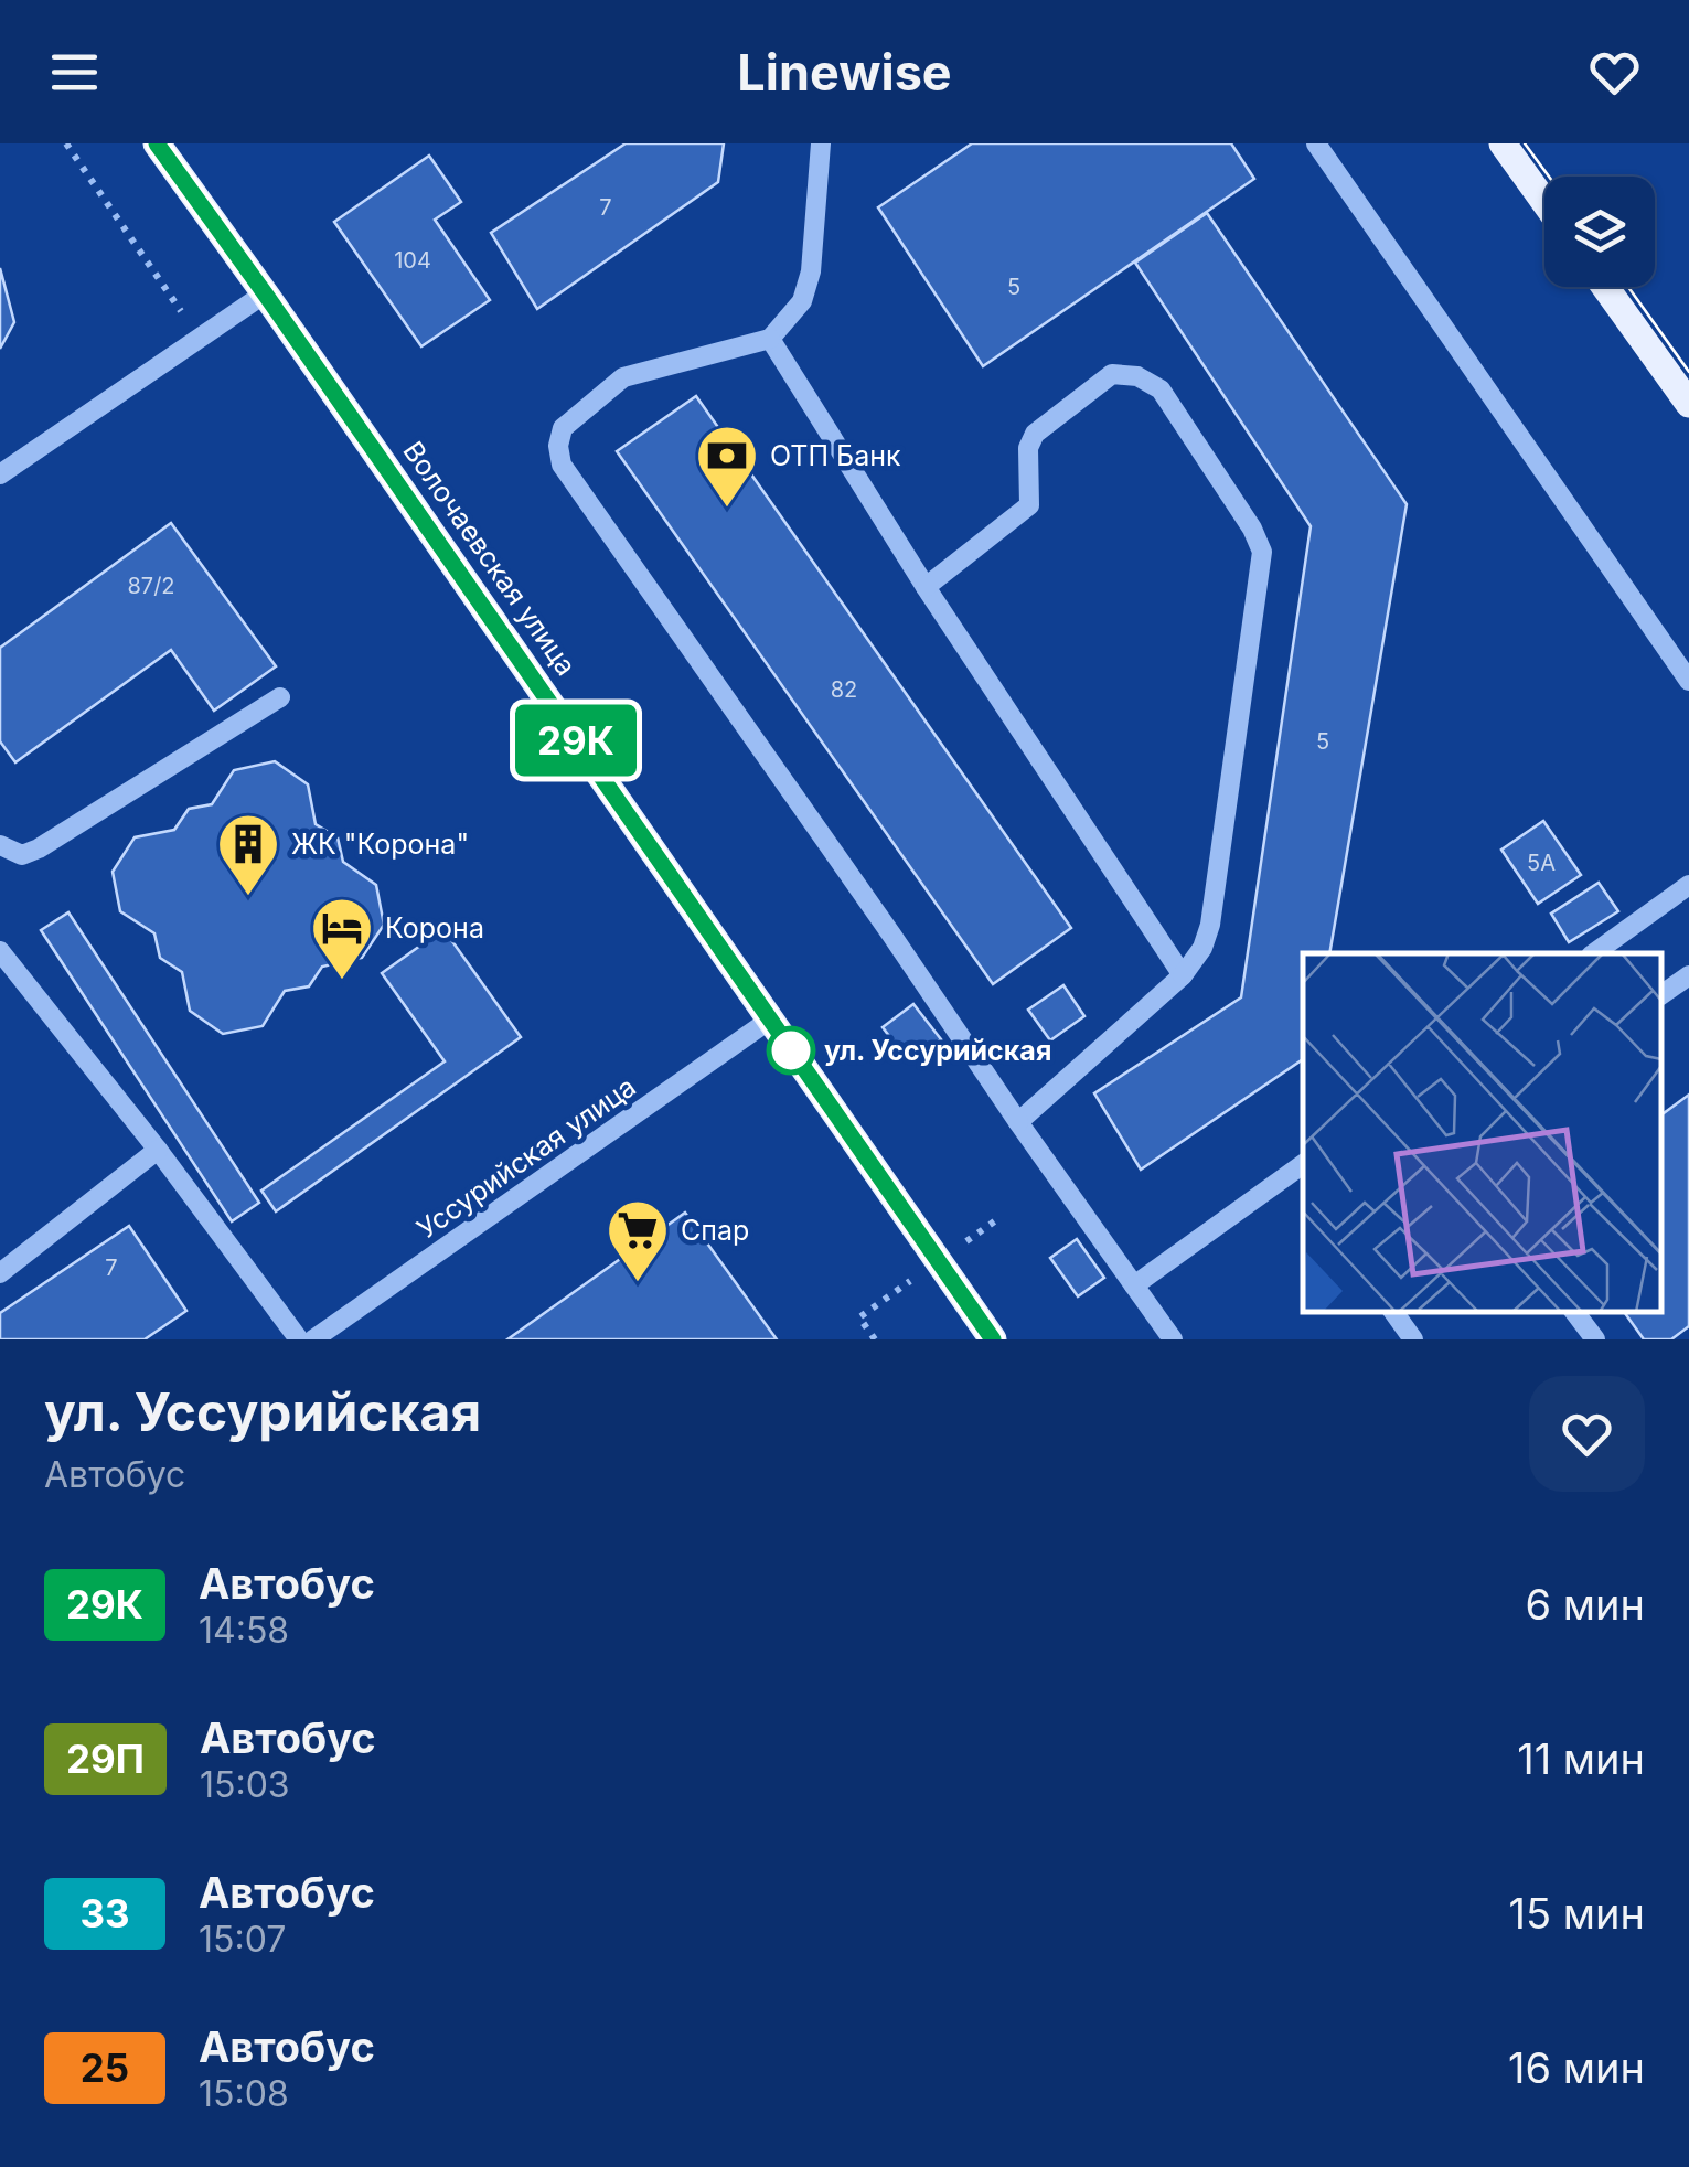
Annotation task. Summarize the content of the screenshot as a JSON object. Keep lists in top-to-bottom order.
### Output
{
  "streets": {
    "main road": ["Волочаевская улица"],
    "street": ["Уссурийская улица"]
  },
  "crossings": [
    ["Волочаевская улица", "Уссурийская улица"]
  ],
  "places": {
    "bank": ["ОТП Банк"],
    "building": ["ЖК \"Корона\""],
    "hotel": ["Корона"],
    "other": ["ул. Уссурийская"],
    "supermarket": ["Спар"]
  },
  "lines": ["bus line 29К"],
  "house_numbers": [
    "7",
    "104",
    "5",
    "87/2",
    "82",
    "5",
    "5А",
    "7"
  ],
  "page": {
    "header": "Linewise",
    "on_map": "29К",
    "heading": ["ул. Уссурийская", "Автобус"],
    "list": [
      {
        "mark": "29К",
        "name": "Автобус",
        "note": "14:58",
        "value": "6 мин"
      },
      {
        "mark": "29П",
        "name": "Автобус",
        "note": "15:03",
        "value": "11 мин"
      },
      {
        "mark": "33",
        "name": "Автобус",
        "note": "15:07",
        "value": "15 мин"
      },
      {
        "mark": "25",
        "name": "Автобус",
        "note": "15:08",
        "value": "16 мин"
      }
    ]
  }
}
